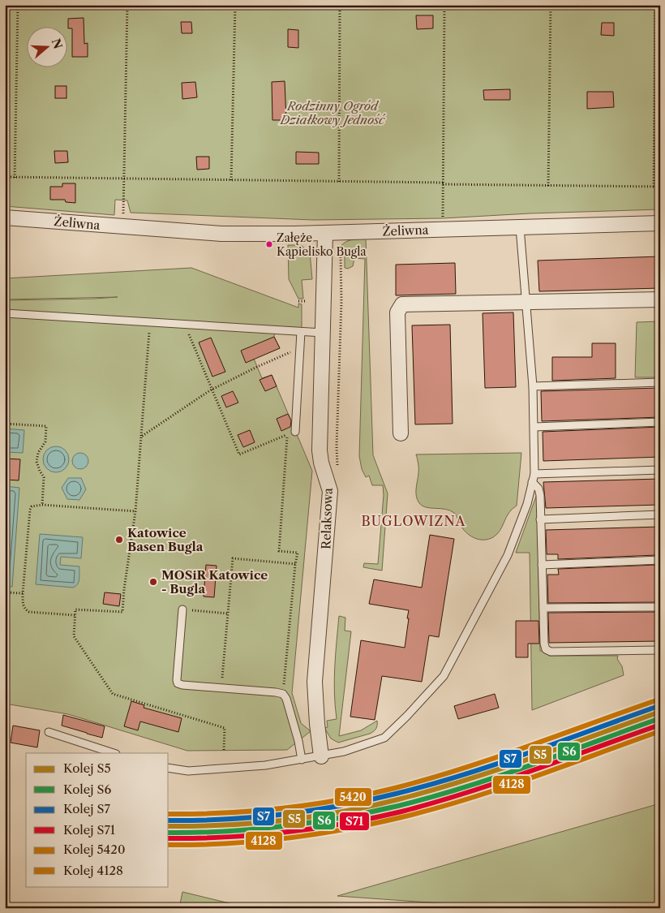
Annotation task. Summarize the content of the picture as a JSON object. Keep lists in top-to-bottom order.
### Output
{
  "streets": {
    "street": ["Żeliwna", "Relaksowa"]
  },
  "crossings": [
    ["Żeliwna", "Relaksowa"]
  ],
  "districts": ["BUGLOWIZNA"],
  "parks": ["Rodzinny Ogród Działkowy Jedność"],
  "places": ["Załęże Kąpielisko Bugla", "Katowice Basen Bugla", "MOSiR Katowice - Bugla"],
  "lines": [
    "rail line 5420",
    "rail line S7",
    "rail line S5",
    "rail line S6",
    "rail line S71",
    "rail line 4128"
  ],
  "legend": [
    "Kolej S5",
    "Kolej S6",
    "Kolej S7",
    "Kolej S71",
    "Kolej 5420",
    "Kolej 4128"
  ],
  "north": "right"
}
